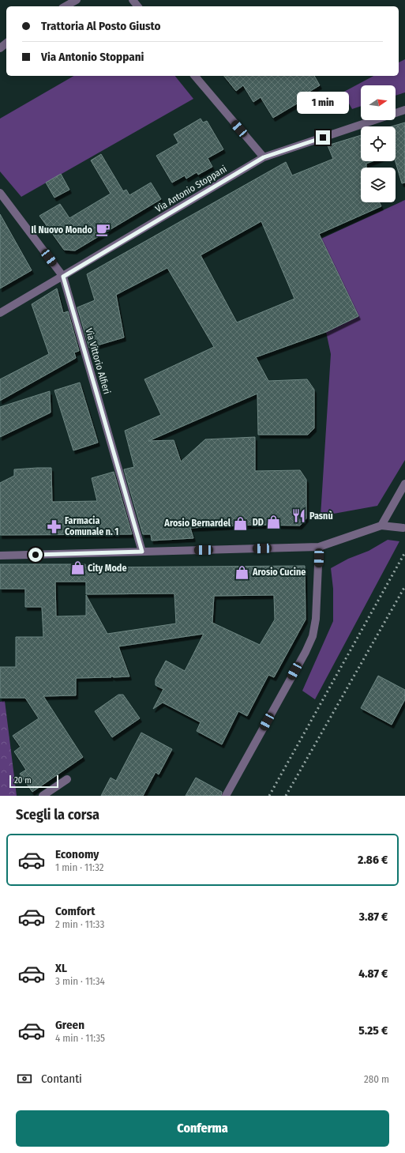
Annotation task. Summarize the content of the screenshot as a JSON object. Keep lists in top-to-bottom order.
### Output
{
  "streets": {
    "street": ["Via Antonio Stoppani", "Via Vittorio Alfieri"]
  },
  "crossings": [
    ["Via Antonio Stoppani", "Via Vittorio Alfieri"]
  ],
  "places": {
    "cafe": ["Il Nuovo Mondo"],
    "restaurant": ["Pasnù"],
    "shop": [
      "DD",
      "Arosio Bernardel",
      "City Mode",
      "Arosio Cucine"
    ],
    "pharmacy": ["Farmacia Comunale n. 1"]
  },
  "scale_bar": "20 m",
  "north": "right",
  "page": {
    "banner": ["Trattoria Al Posto Giusto", "Via Antonio Stoppani"],
    "bubble": "1 min",
    "scale": "20 m",
    "heading": "Scegli la corsa",
    "list": [
      {
        "name": "Economy",
        "note": "1 min · 11:32",
        "value": "2.86 €"
      },
      {
        "name": "Comfort",
        "note": "2 min · 11:33",
        "value": "3.87 €"
      },
      {
        "name": "XL",
        "note": "3 min · 11:34",
        "value": "4.87 €"
      },
      {
        "name": "Green",
        "note": "4 min · 11:35",
        "value": "5.25 €"
      }
    ],
    "pay": ["Contanti", "280 m"],
    "buttons": "Conferma"
  }
}
